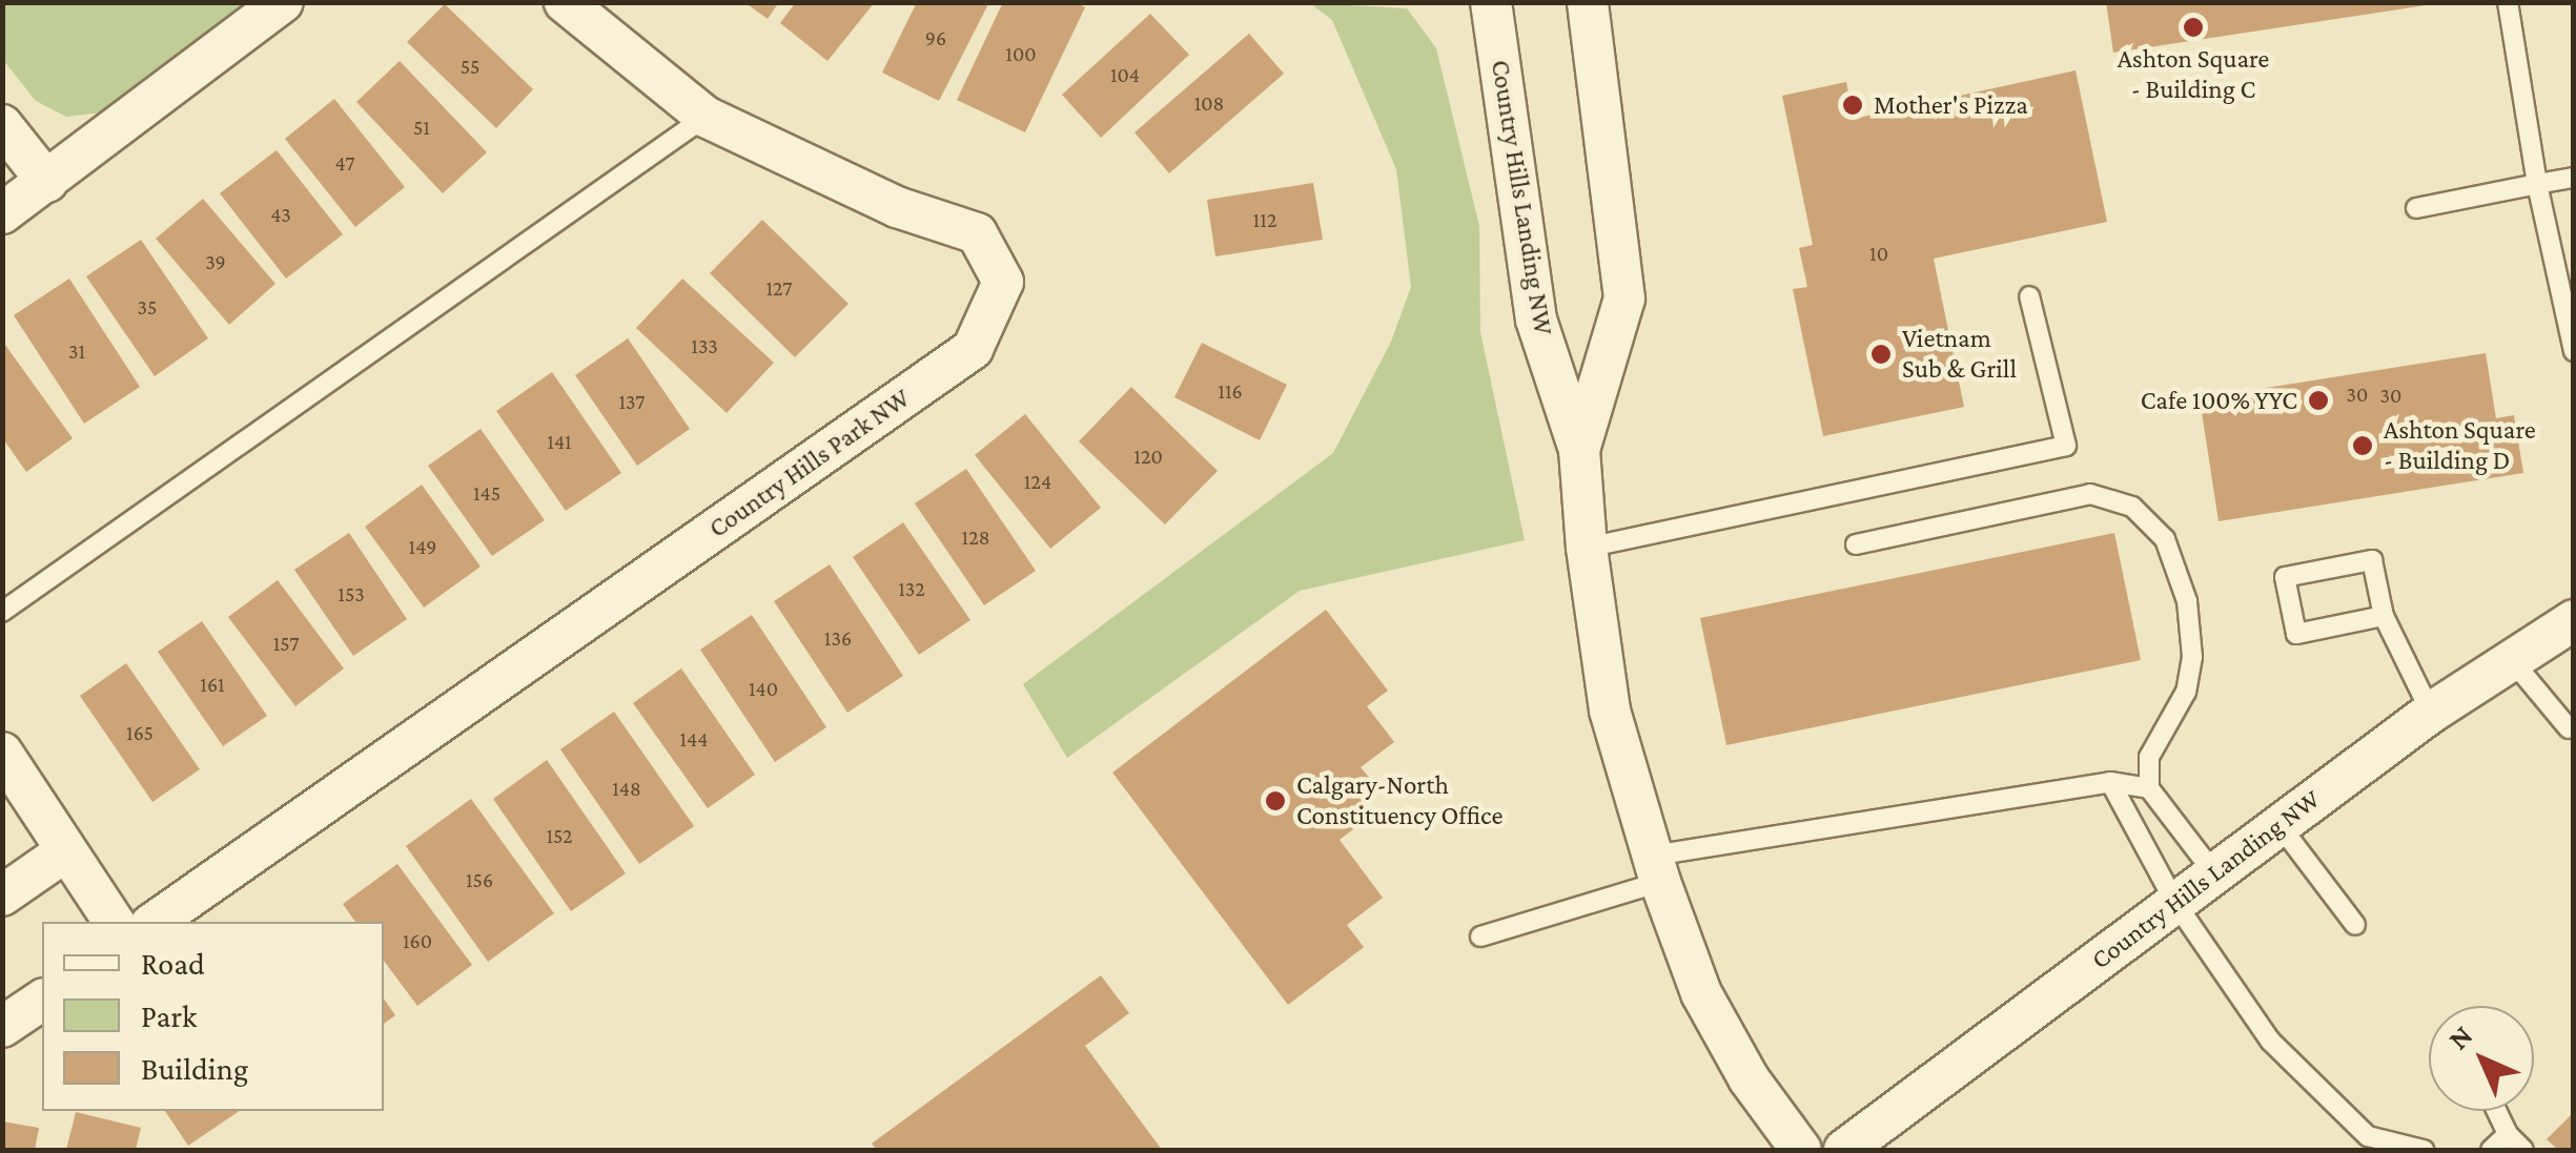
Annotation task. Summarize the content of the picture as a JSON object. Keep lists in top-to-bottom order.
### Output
{
  "streets": {
    "street": ["Country Hills Landing NW", "Country Hills Park NW"]
  },
  "places": [
    "Ashton Square - Building C",
    "Mother's Pizza",
    "Vietnam Sub & Grill",
    "Cafe 100% YYC",
    "Ashton Square - Building D",
    "Calgary-North Constituency Office"
  ],
  "house_numbers": [
    "96",
    "100",
    "55",
    "104",
    "108",
    "51",
    "47",
    "43",
    "112",
    "10",
    "39",
    "127",
    "35",
    "133",
    "31",
    "116",
    "30",
    "30",
    "137",
    "141",
    "120",
    "124",
    "145",
    "128",
    "149",
    "132",
    "153",
    "136",
    "157",
    "161",
    "140",
    "165",
    "144",
    "148",
    "152",
    "156",
    "160"
  ],
  "legend": ["Road", "Park", "Building"],
  "north": "top left"
}
